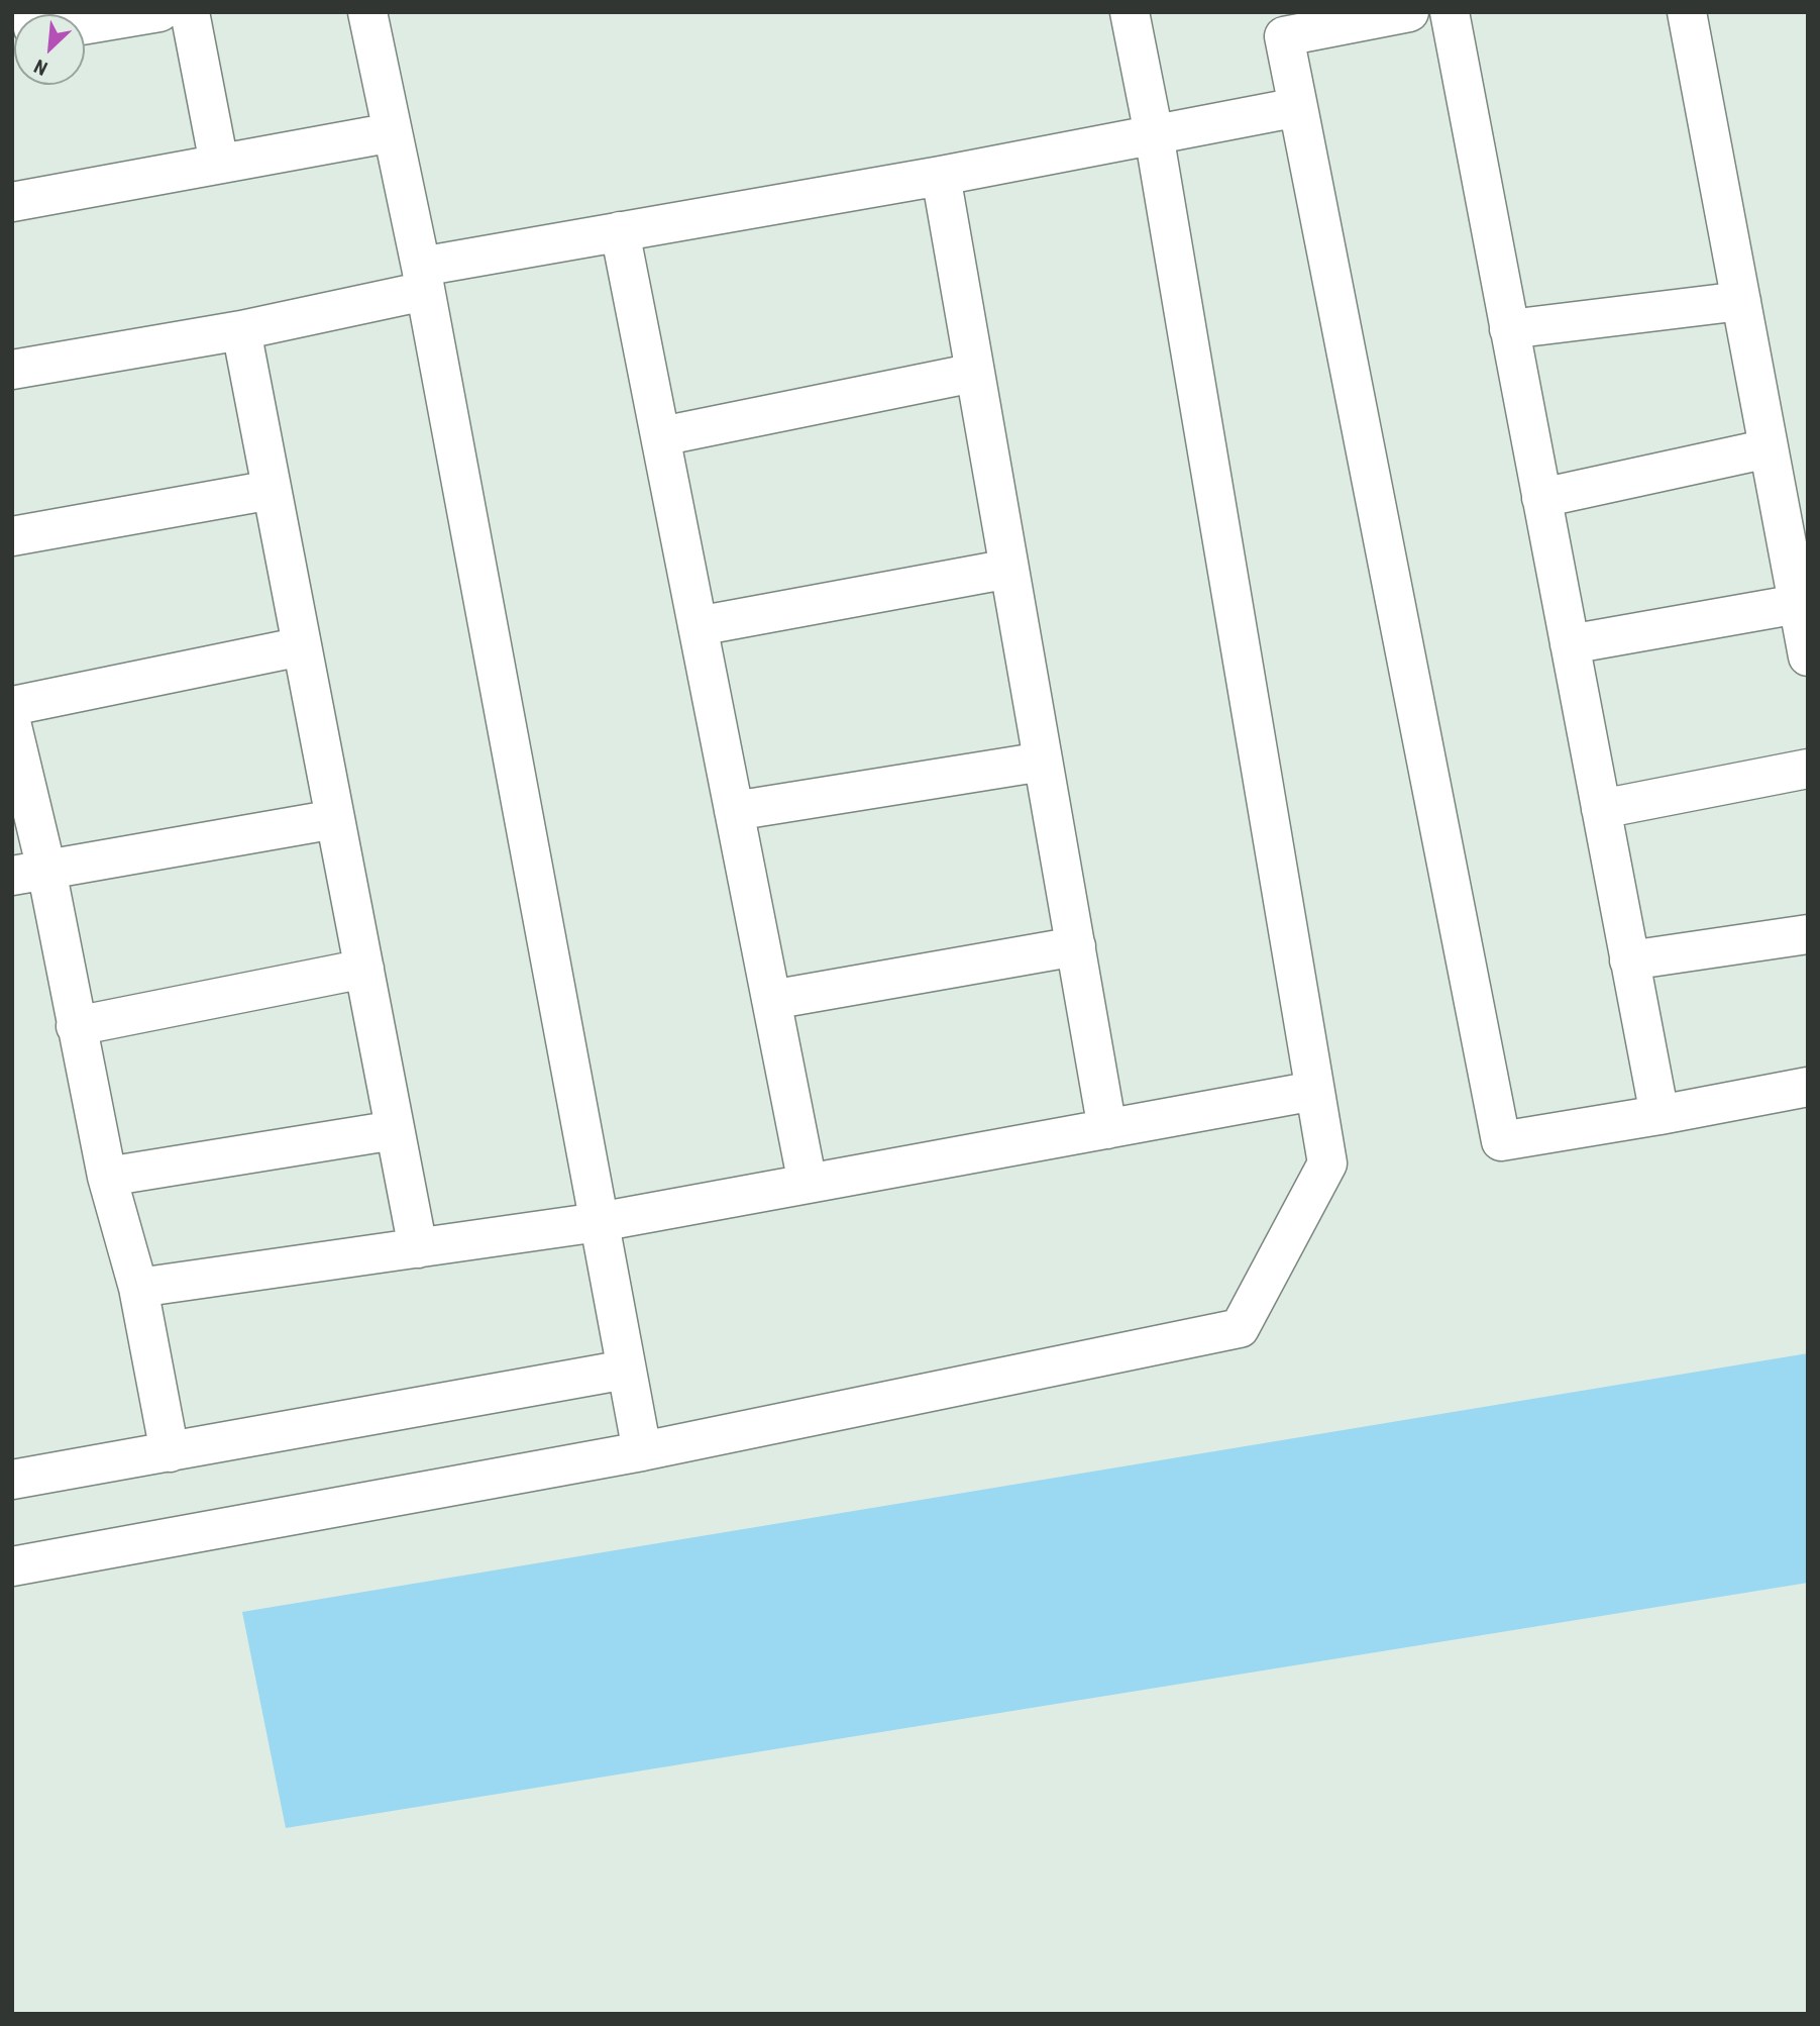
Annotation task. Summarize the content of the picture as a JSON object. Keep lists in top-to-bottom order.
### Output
{
  "north": "bottom left"
}
